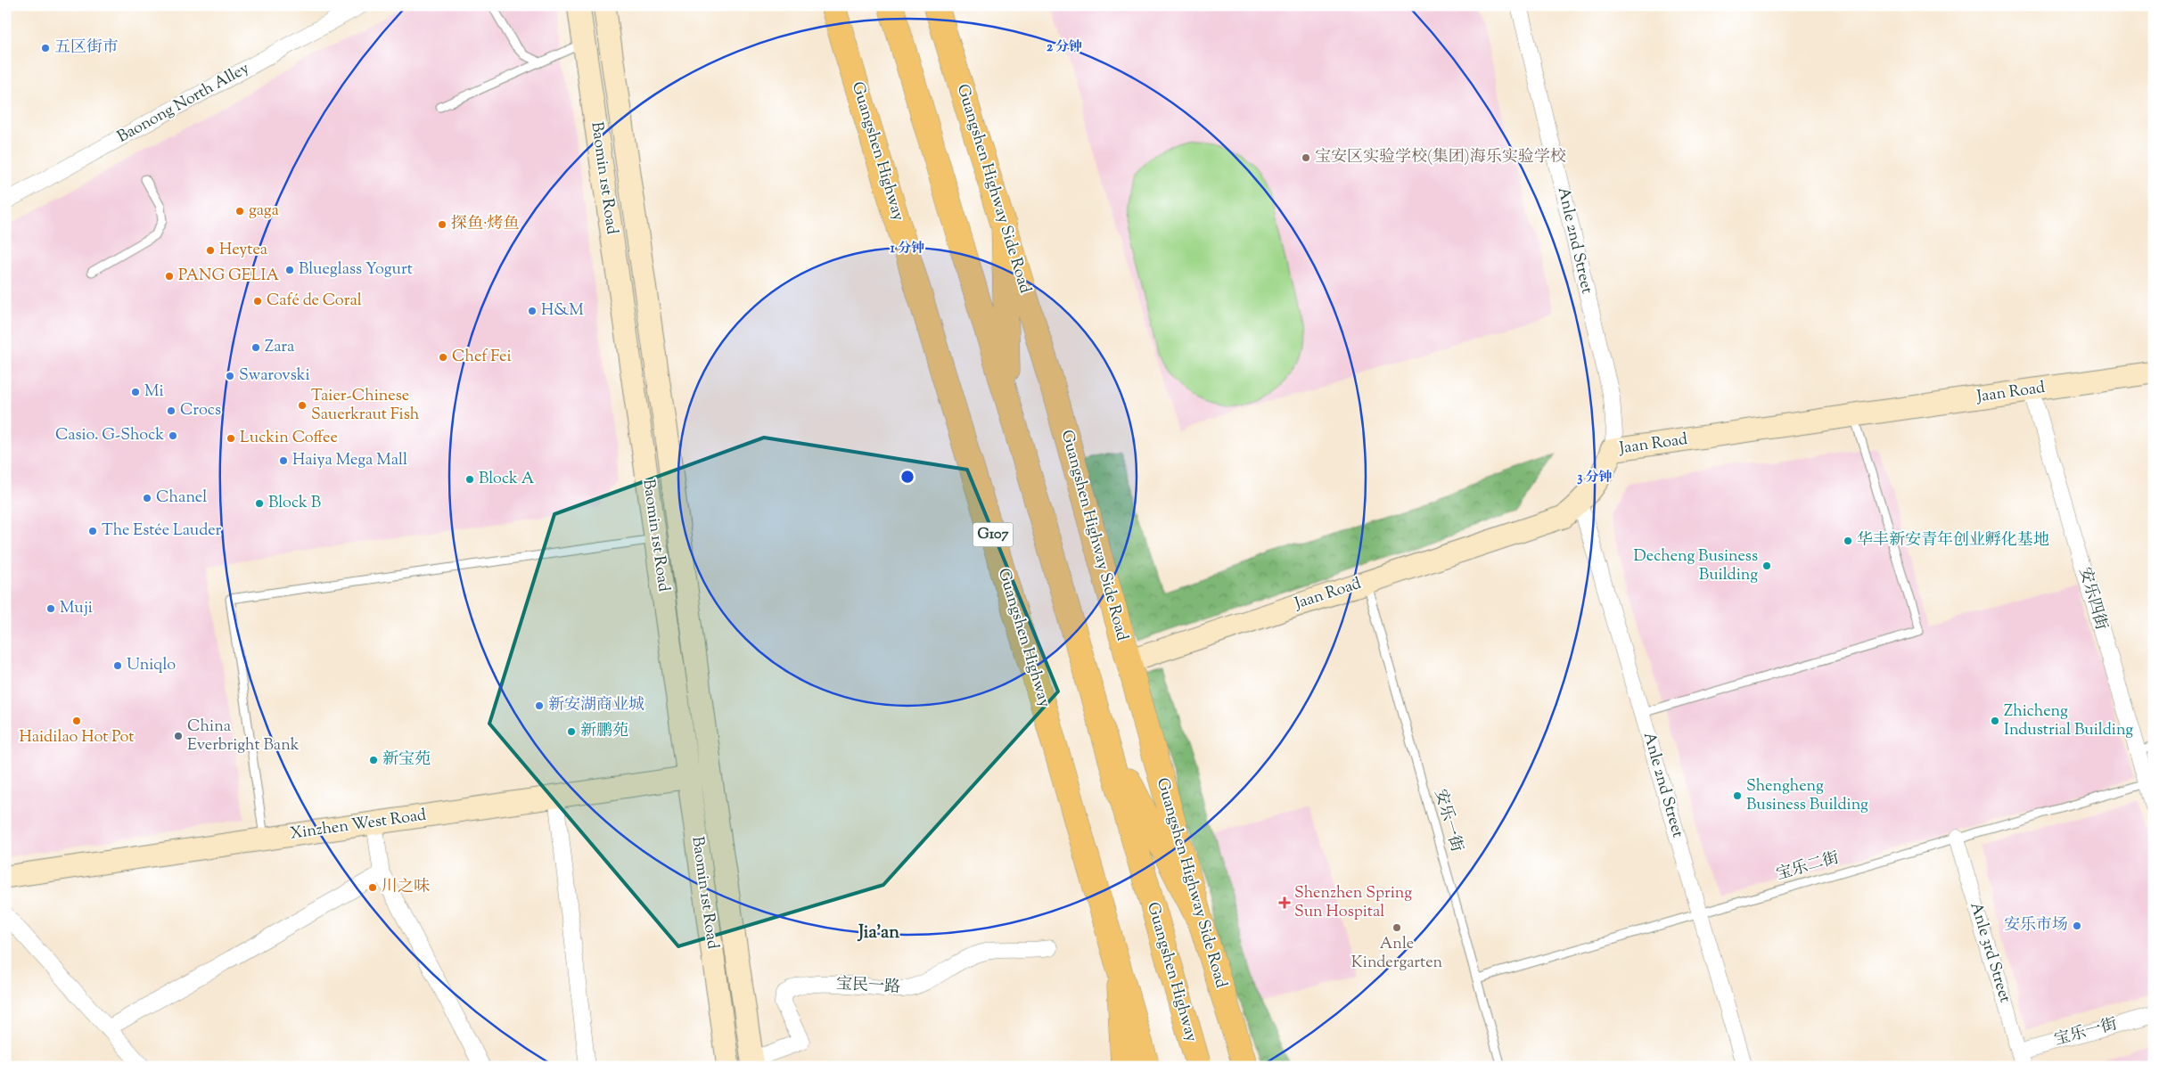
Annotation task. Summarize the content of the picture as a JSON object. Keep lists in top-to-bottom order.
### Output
{
  "streets": {
    "main road": [
      "Guangshen Highway",
      "Baomin 1st Road",
      "Guangshen Highway Side Road",
      "Jaan Road",
      "G107",
      "Xinzhen West Road"
    ],
    "street": [
      "Baonong North Alley",
      "Anle 2nd Street",
      "安乐四街",
      "Anle 3rd Street",
      "宝民一路",
      "宝乐一街"
    ],
    "lane": ["安乐一街", "宝乐二街"]
  },
  "crossings": [
    ["Baomin 1st Road", "Xinzhen West Road"],
    ["Baomin 1st Road", "宝民一路"],
    ["Guangshen Highway Side Road", "Jaan Road"],
    ["Anle 2nd Street", "Jaan Road"],
    ["Anle 2nd Street", "宝乐二街"],
    ["Jaan Road", "安乐四街"],
    ["Jaan Road", "安乐一街"],
    ["安乐四街", "宝乐二街"],
    ["安乐一街", "宝乐二街"],
    ["宝乐二街", "Anle 3rd Street"],
    ["Anle 3rd Street", "宝乐一街"]
  ],
  "districts": ["Jia'an"],
  "places": {
    "other": [
      "五区街市",
      "宝安区实验学校(集团)海乐实验学校",
      "gaga",
      "探鱼·烤鱼",
      "Heytea",
      "Blueglass Yogurt",
      "PANG GELIA",
      "Café de Coral",
      "H&M",
      "Zara",
      "Chef Fei",
      "Swarovski",
      "Mi",
      "Taier-Chinese Sauerkraut Fish",
      "Crocs",
      "Casio. G-Shock",
      "Luckin Coffee",
      "Haiya Mega Mall",
      "Block A",
      "Chanel",
      "Block B",
      "The Estée Lauder",
      "华丰新安青年创业孵化基地",
      "Decheng Business Building",
      "Muji",
      "Uniqlo",
      "新安湖商业城",
      "Haidilao Hot Pot",
      "Zhicheng Industrial Building",
      "新鹏苑",
      "China Everbright Bank",
      "新宝苑",
      "Shengheng Business Building",
      "川之味",
      "安乐市场",
      "Anle Kindergarten"
    ],
    "health": ["Shenzhen Spring Sun Hospital"]
  },
  "rings": ["2 分钟", "1 分钟", "3 分钟"]
}
